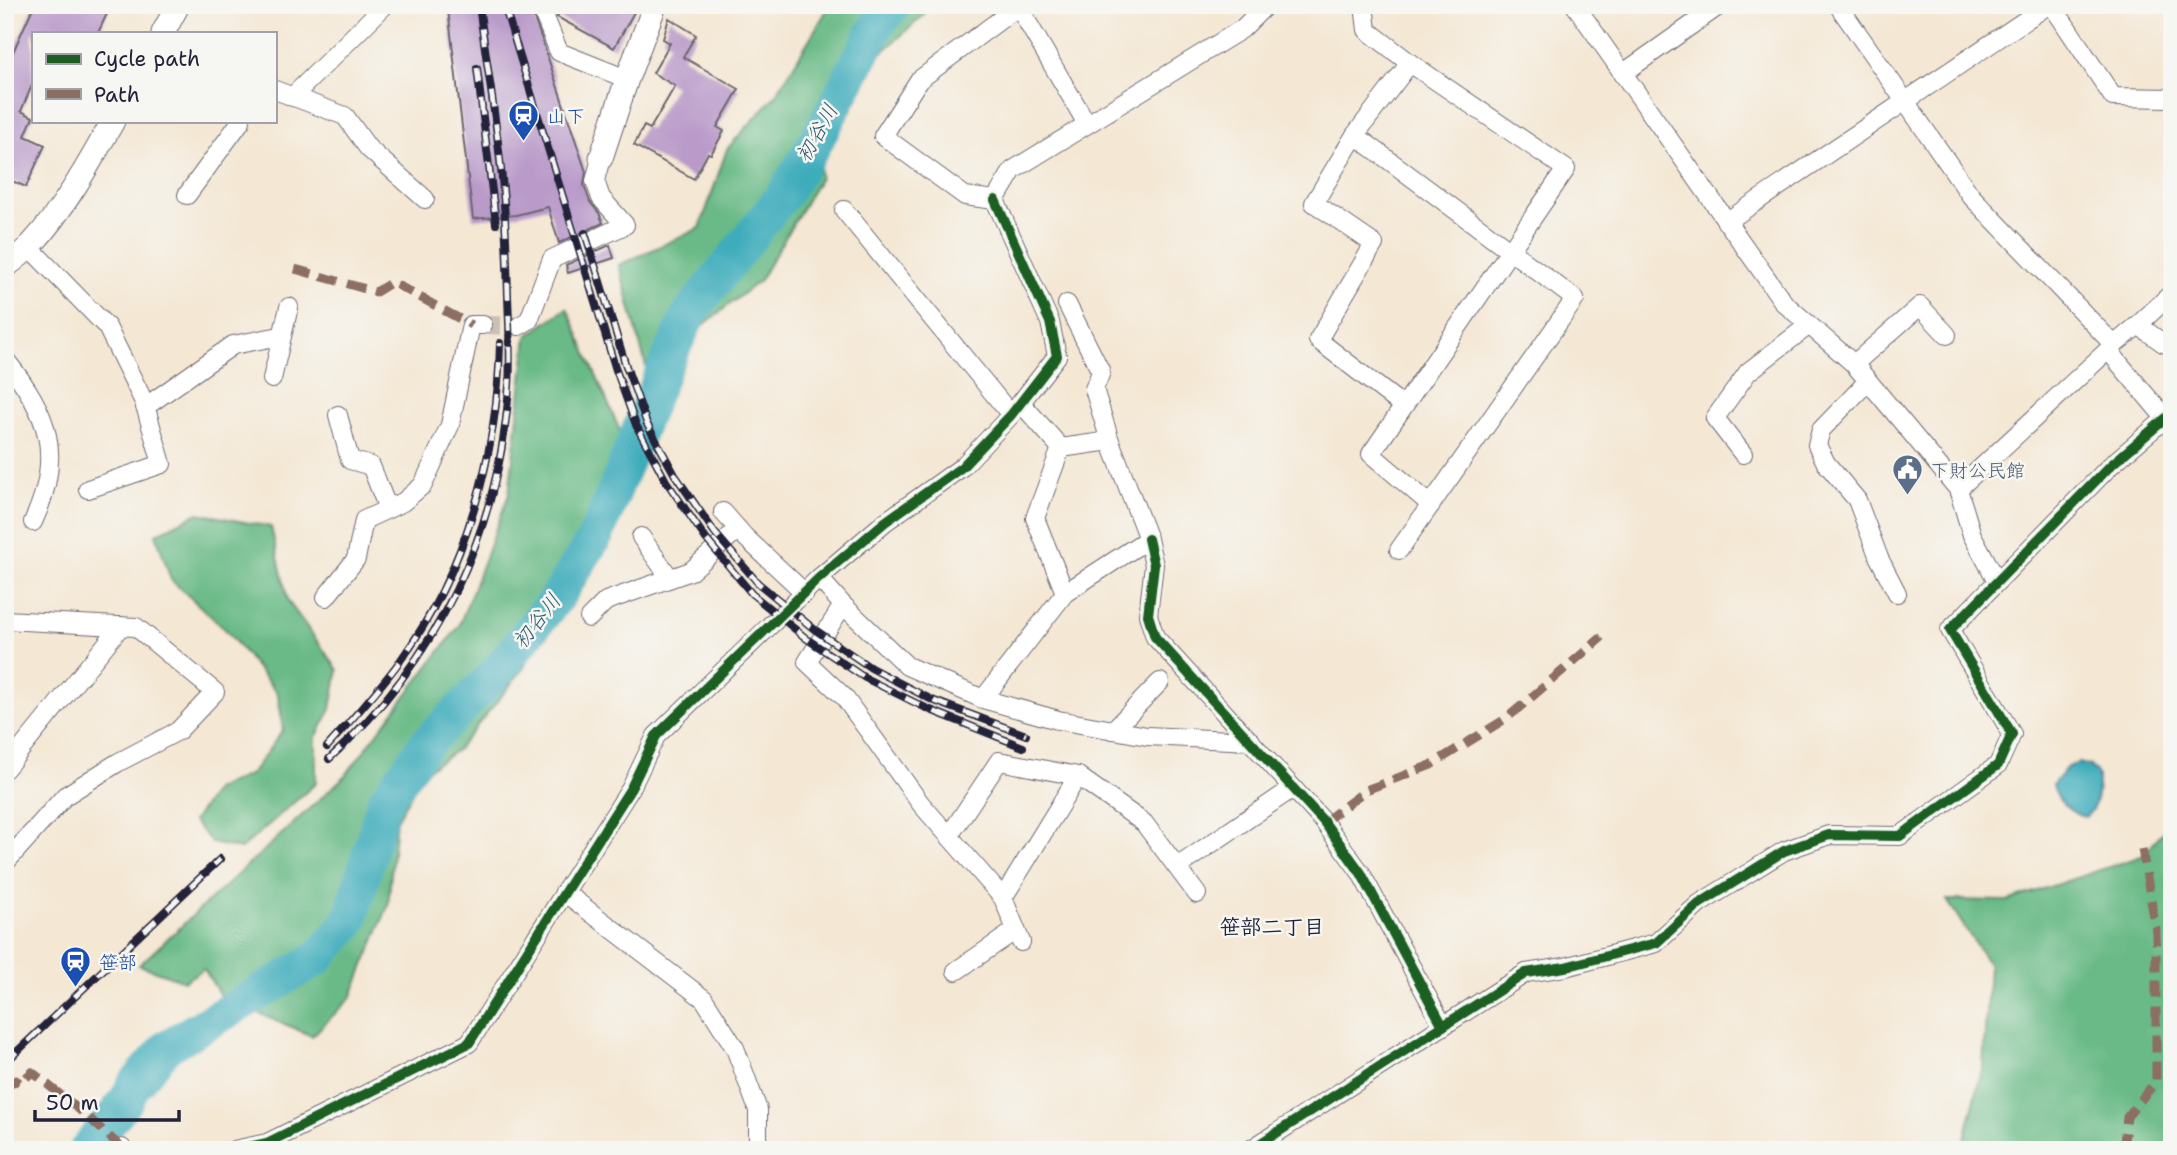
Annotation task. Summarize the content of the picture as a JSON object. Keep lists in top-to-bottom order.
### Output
{
  "districts": ["笹部二丁目"],
  "water": ["初谷川"],
  "places": {
    "station": ["山下", "笹部"],
    "public building": ["下財公民館"]
  },
  "legend": ["Cycle path", "Path"],
  "scale_bar": "50 m"
}
